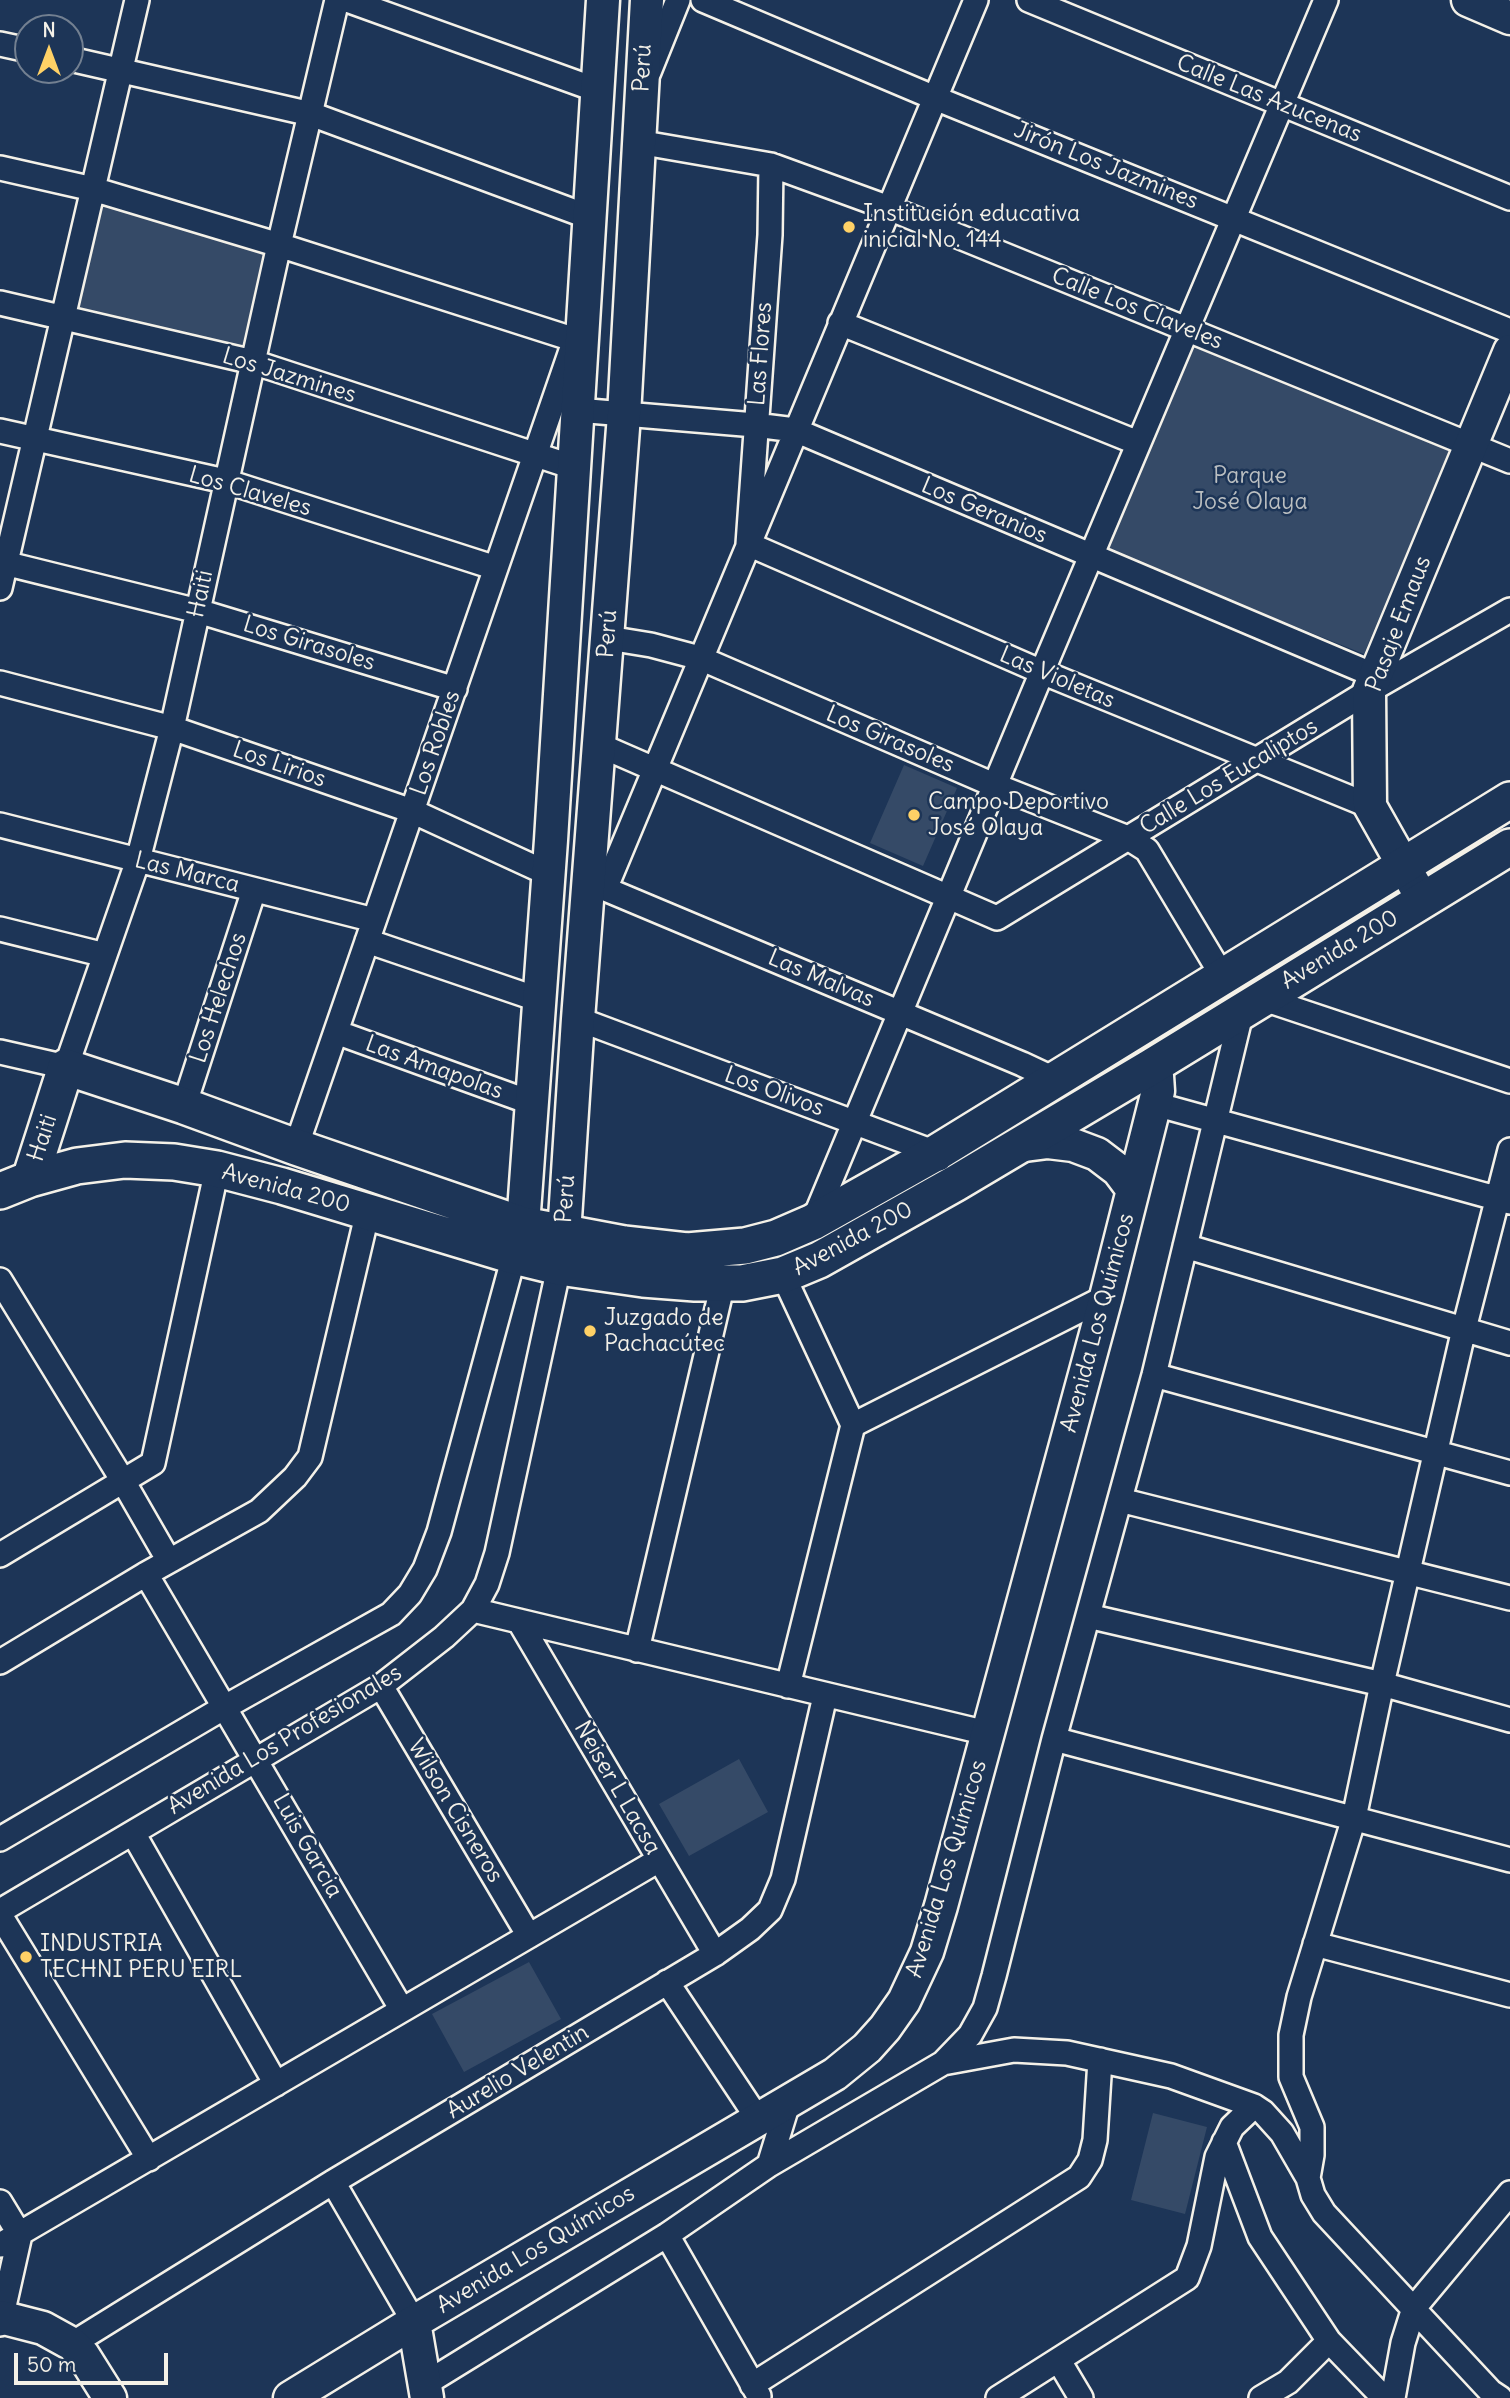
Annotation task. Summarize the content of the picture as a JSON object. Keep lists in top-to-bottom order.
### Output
{
  "streets": {
    "main road": [
      "Perú",
      "Haiti",
      "Pasaje Emaus",
      "Avenida 200",
      "Avenida Los Químicos"
    ],
    "street": [
      "Calle Las Azucenas",
      "Jirón Los Jazmines",
      "Calle Los Claveles",
      "Las Flores",
      "Los Jazmines",
      "Los Claveles",
      "Los Geranios",
      "Los Girasoles",
      "Las Violetas",
      "Los Robles",
      "Los Lirios",
      "Calle Los Eucaliptos",
      "Las Marca",
      "Las Malvas",
      "Los Helechos",
      "Las Amapolas",
      "Los Olivos",
      "Avenida Los Profesionales",
      "Neiser L Lacsa",
      "Wilson Cisneros",
      "Luis Garcia",
      "Aurelio Velentin"
    ]
  },
  "crossings": [
    ["Perú", "Calle Los Claveles"],
    ["Perú", "Los Jazmines"],
    ["Perú", "Los Geranios"],
    ["Perú", "Los Girasoles"],
    ["Perú", "Los Robles"],
    ["Perú", "Los Lirios"],
    ["Perú", "Calle Los Eucaliptos"],
    ["Perú", "Avenida 200"],
    ["Perú", "Las Malvas"],
    ["Perú", "Las Amapolas"],
    ["Perú", "Los Olivos"],
    ["Perú", "Avenida Los Profesionales"],
    ["Calle Los Claveles", "Las Flores"],
    ["Calle Los Claveles", "Pasaje Emaus"],
    ["Las Flores", "Los Geranios"],
    ["Las Flores", "Las Violetas"],
    ["Los Jazmines", "Haiti"],
    ["Los Jazmines", "Los Robles"],
    ["Los Claveles", "Haiti"],
    ["Los Claveles", "Los Robles"],
    ["Los Geranios", "Pasaje Emaus"],
    ["Los Geranios", "Calle Los Eucaliptos"],
    ["Haiti", "Los Girasoles"],
    ["Haiti", "Los Lirios"],
    ["Haiti", "Las Marca"],
    ["Haiti", "Avenida 200"],
    ["Pasaje Emaus", "Las Violetas"],
    ["Pasaje Emaus", "Calle Los Eucaliptos"],
    ["Pasaje Emaus", "Avenida 200"],
    ["Los Girasoles", "Los Robles"],
    ["Los Girasoles", "Calle Los Eucaliptos"],
    ["Los Girasoles", "Avenida 200"],
    ["Las Violetas", "Calle Los Eucaliptos"],
    ["Los Robles", "Los Lirios"],
    ["Los Robles", "Las Marca"],
    ["Los Robles", "Avenida 200"],
    ["Los Robles", "Las Amapolas"],
    ["Las Marca", "Los Helechos"],
    ["Avenida 200", "Las Malvas"],
    ["Avenida 200", "Los Helechos"],
    ["Avenida 200", "Los Olivos"],
    ["Avenida 200", "Avenida Los Químicos"],
    ["Avenida 200", "Avenida Los Profesionales"],
    ["Avenida Los Profesionales", "Wilson Cisneros"],
    ["Avenida Los Profesionales", "Luis Garcia"],
    ["Neiser L Lacsa", "Aurelio Velentin"]
  ],
  "parks": ["Parque José Olaya"],
  "places": [
    "Institución educativa inicial No. 144",
    "Campo Deportivo José Olaya",
    "Juzgado de Pachacútec",
    "INDUSTRIA TECHNI PERU EIRL"
  ],
  "scale_bar": "50 m",
  "north": "top"
}
